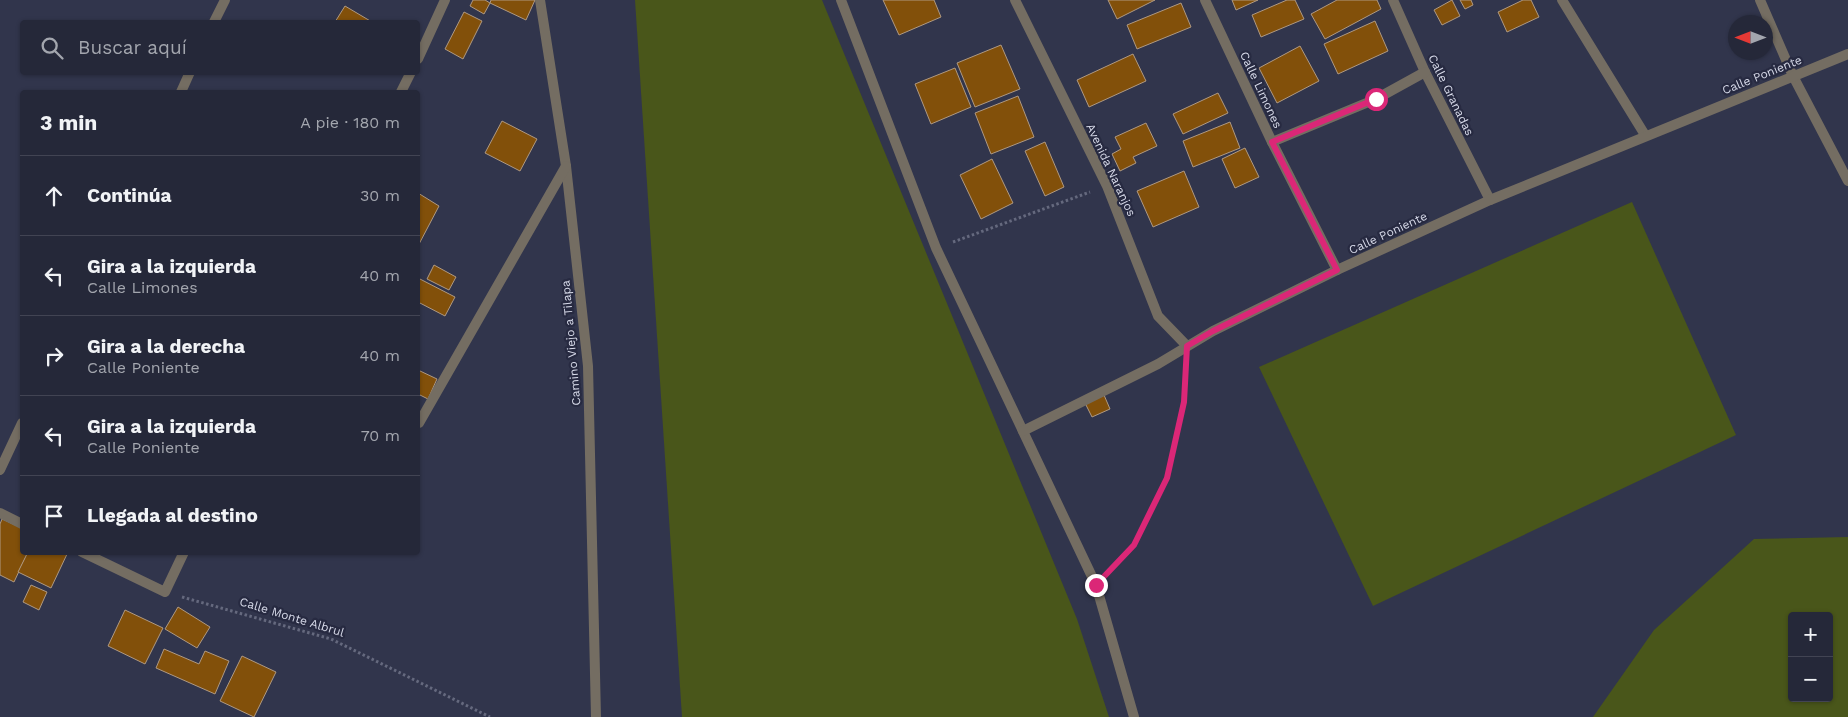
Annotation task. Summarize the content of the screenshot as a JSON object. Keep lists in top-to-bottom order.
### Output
{
  "streets": {
    "street": [
      "Calle Poniente",
      "Calle Limones",
      "Calle Granadas",
      "Avenida Naranjos",
      "Camino Viejo a Tilapa"
    ],
    "path": ["Calle Monte Albrul"]
  },
  "crossings": [
    ["Calle Poniente", "Calle Limones"],
    ["Calle Poniente", "Calle Granadas"],
    ["Calle Poniente", "Avenida Naranjos"]
  ],
  "north": "left",
  "page": {
    "search": "Buscar aquí",
    "heading": ["3 min", "A pie · 180 m"],
    "list": [
      ["Continúa", "30 m"],
      ["Gira a la izquierda", "Calle Limones", "40 m"],
      ["Gira a la derecha", "Calle Poniente", "40 m"],
      ["Gira a la izquierda", "Calle Poniente", "70 m"],
      "Llegada al destino"
    ],
    "map_buttons": ["+", "−"]
  }
}
